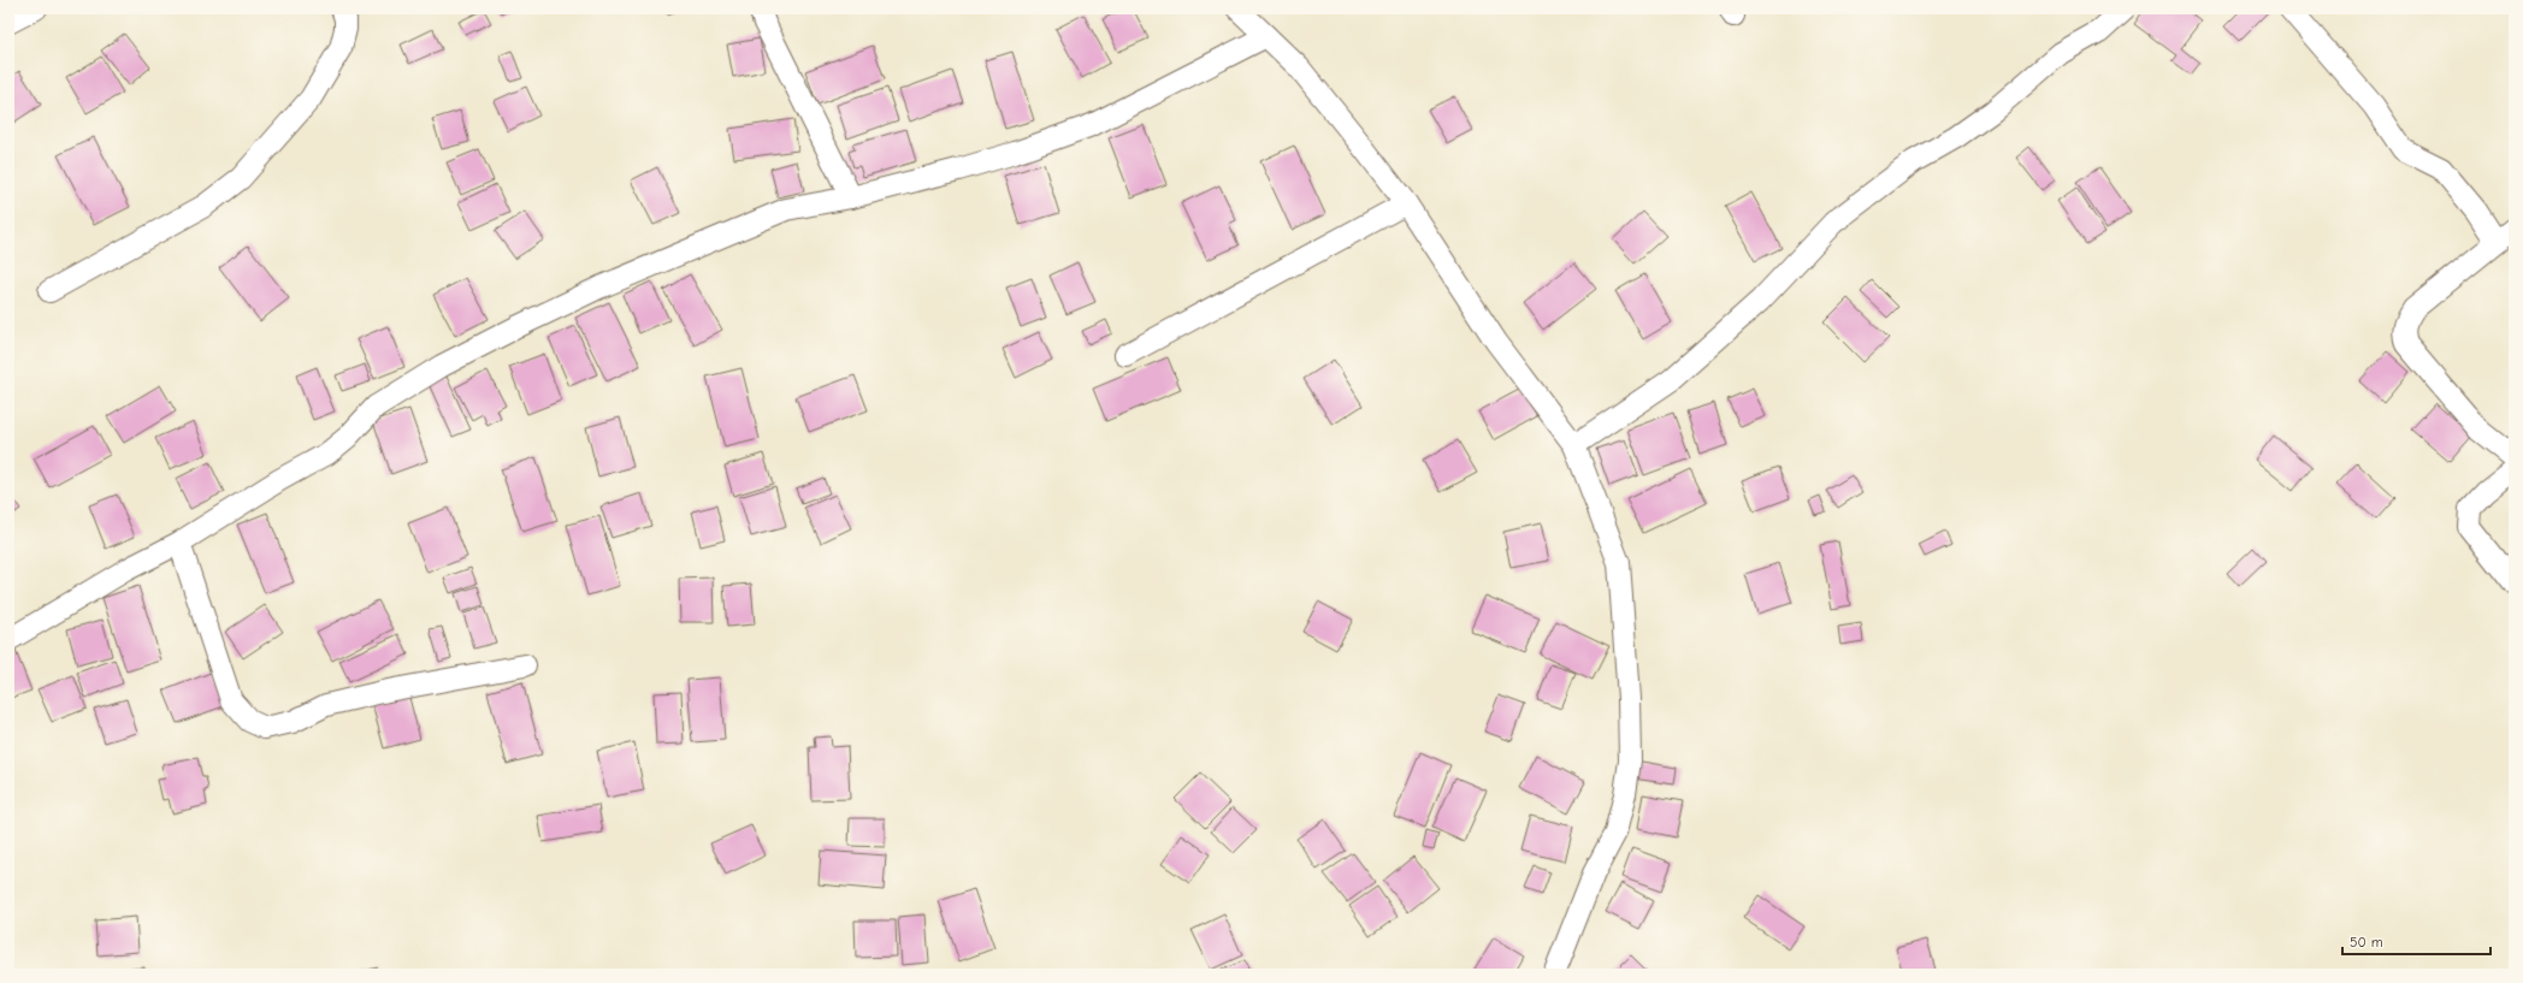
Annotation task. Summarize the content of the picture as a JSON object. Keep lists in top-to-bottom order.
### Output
{
  "scale_bar": "50 m"
}
